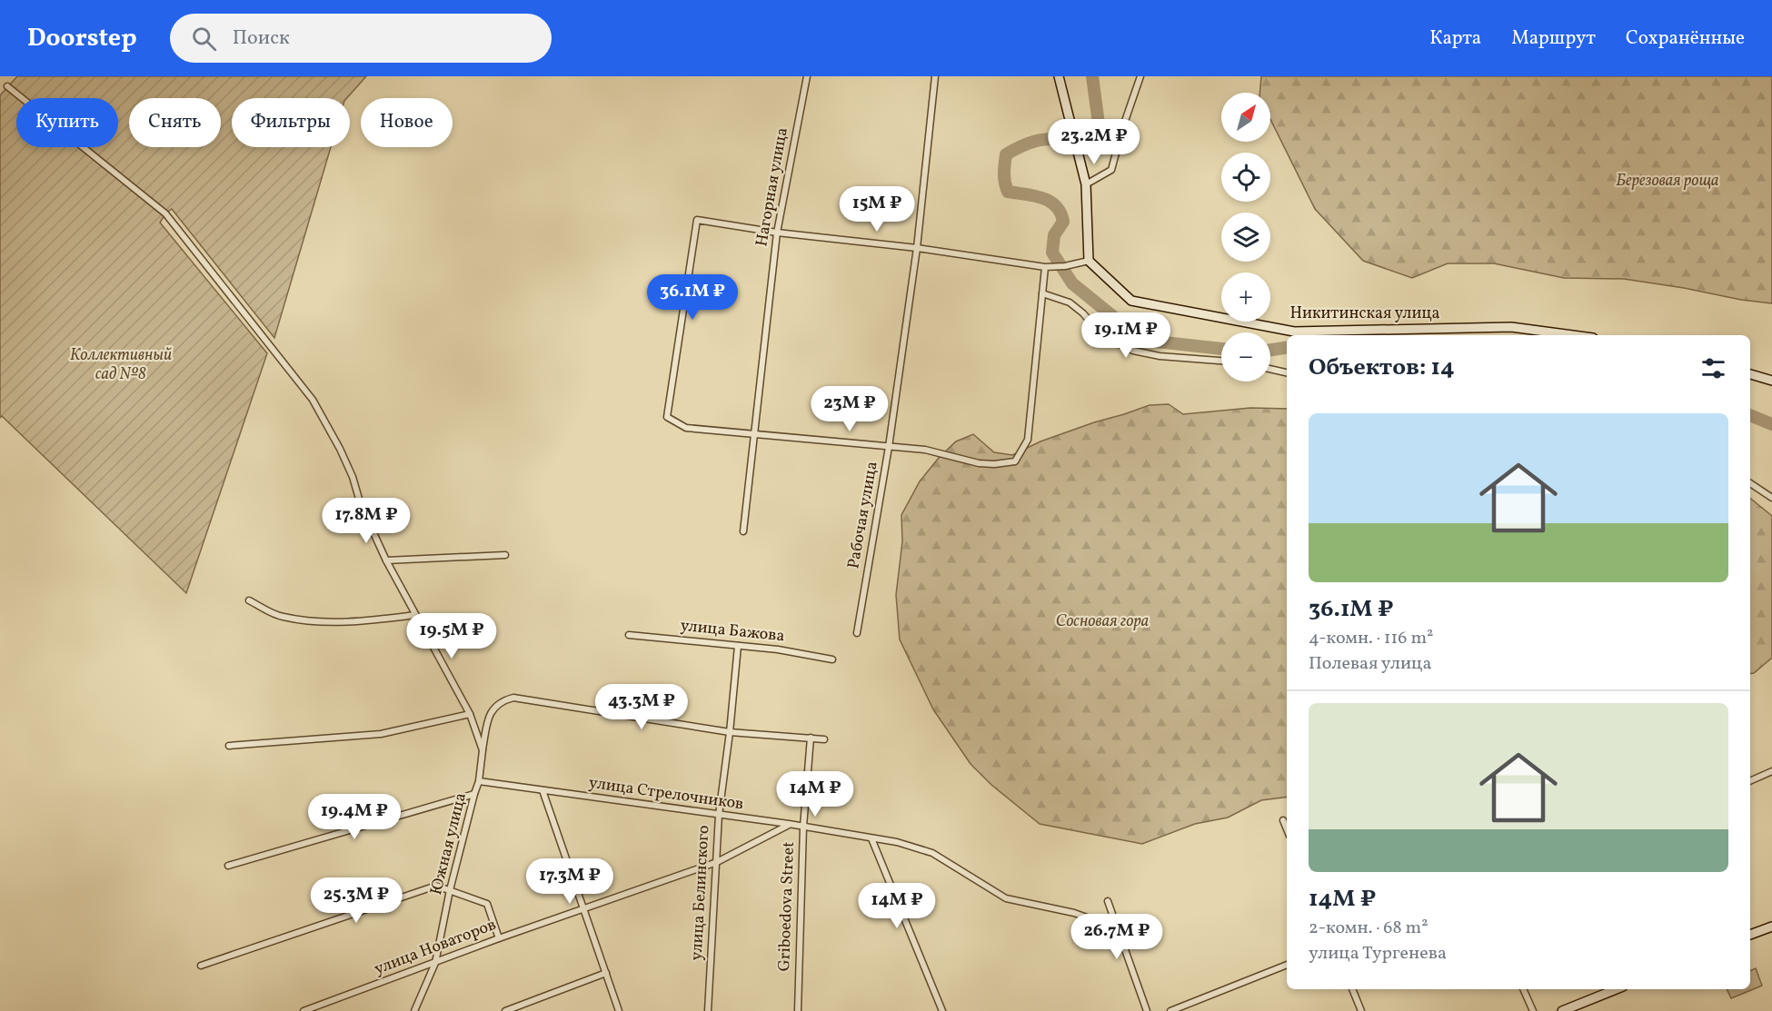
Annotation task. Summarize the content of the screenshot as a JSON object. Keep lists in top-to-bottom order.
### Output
{
  "streets": {
    "street": [
      "Нагорная улица",
      "Никитинская улица",
      "Рабочая улица",
      "улица Бажова",
      "улица Стрелочников",
      "Южная улица",
      "улица Белинского",
      "Griboedova Street",
      "улица Новаторов"
    ]
  },
  "crossings": [
    ["улица Бажова", "улица Белинского"],
    ["улица Стрелочников", "Южная улица"],
    ["улица Стрелочников", "улица Белинского"],
    ["улица Стрелочников", "Griboedova Street"],
    ["улица Стрелочников", "улица Новаторов"],
    ["Южная улица", "улица Новаторов"],
    ["улица Белинского", "улица Новаторов"]
  ],
  "parks": ["Березовая роща", "Коллективный сад №8", "Сосновая гора"],
  "north": "top right",
  "page": {
    "header": "Doorstep",
    "search": "Поиск",
    "nav": ["Карта", "Маршрут", "Сохранённые"],
    "map_buttons": ["+", "−"],
    "chip": [
      "Купить",
      "Снять",
      "Фильтры",
      "Новое"
    ],
    "price": [
      "23.2M ₽",
      "15M ₽",
      "36.1M ₽",
      "19.1M ₽",
      "23M ₽",
      "17.8M ₽",
      "19.5M ₽",
      "43.3M ₽",
      "14M ₽",
      "19.4M ₽",
      "17.3M ₽",
      "25.3M ₽",
      "14M ₽",
      "26.7M ₽"
    ],
    "heading": "Объектов: 14",
    "list": [
      {
        "name": "36.1M ₽",
        "note": "4-комн. · 116 m² · Полевая улица"
      },
      {
        "name": "14M ₽",
        "note": "2-комн. · 68 m² · улица Тургенева"
      }
    ]
  }
}
